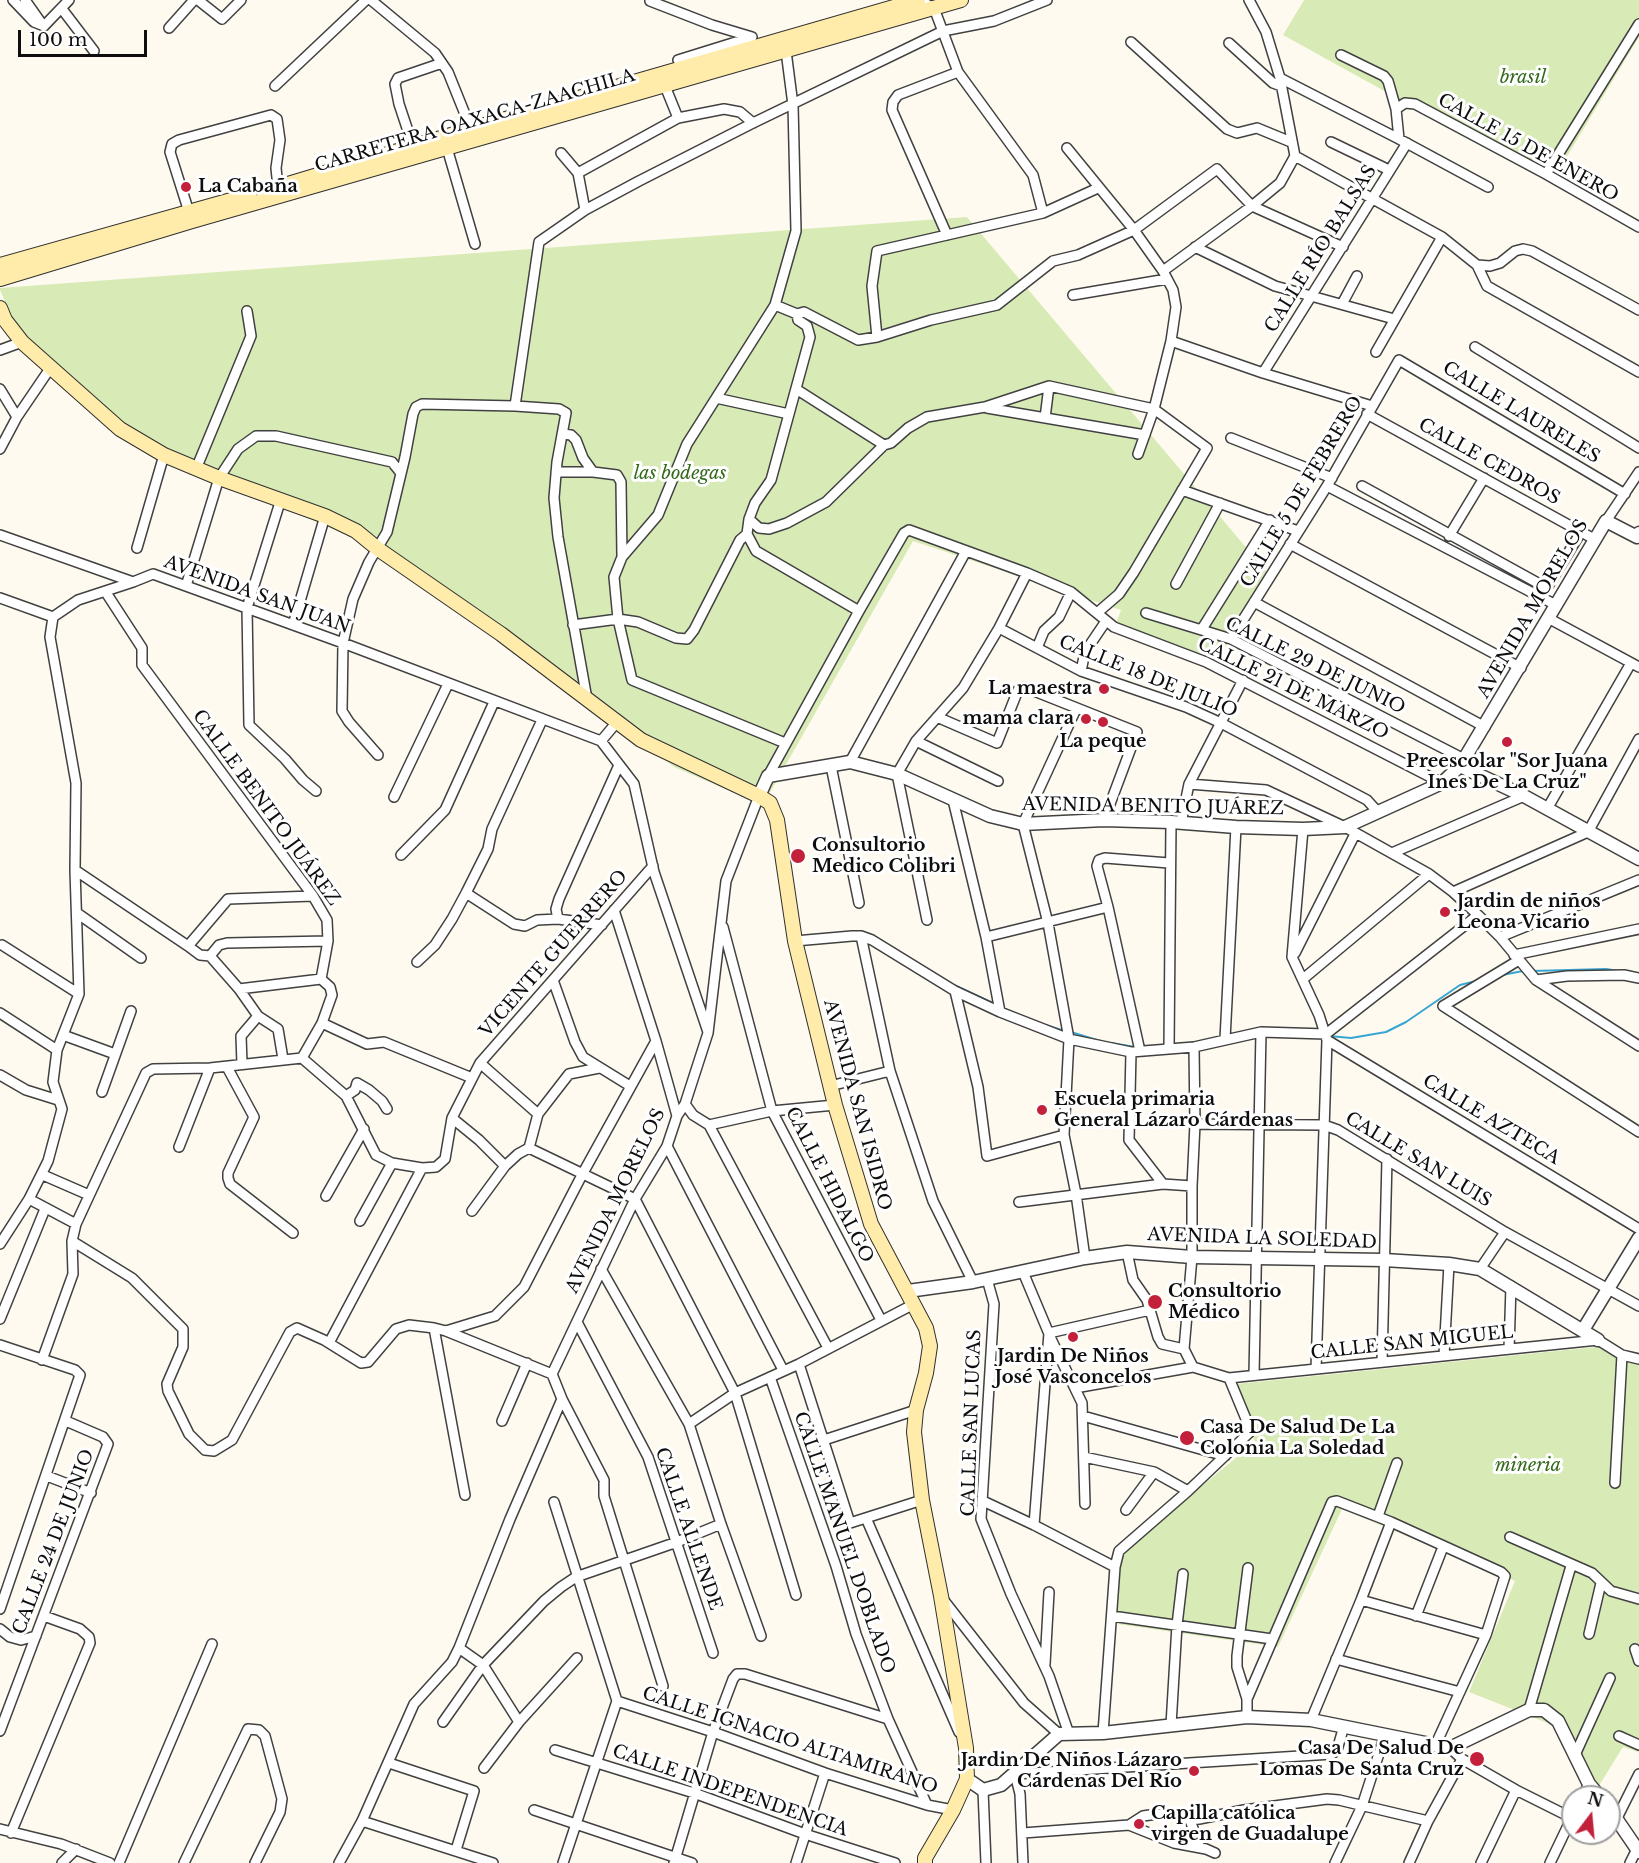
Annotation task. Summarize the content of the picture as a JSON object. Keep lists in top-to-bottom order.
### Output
{
  "streets": {
    "main road": ["CARRETERA OAXACA-ZAACHILA", "AVENIDA SAN ISIDRO"],
    "street": [
      "CALLE 15 DE ENERO",
      "CALLE RÍO BALSAS",
      "CALLE LAURELES",
      "CALLE CEDROS",
      "CALLE 5 DE FEBRERO",
      "AVENIDA SAN JUAN",
      "AVENIDA MORELOS",
      "CALLE 29 DE JUNIO",
      "CALLE 18 DE JULIO",
      "CALLE 21 DE MARZO",
      "AVENIDA BENITO JUÁREZ",
      "CALLE BENITO JUÁREZ",
      "VICENTE GUERRERO",
      "CALLE AZTECA",
      "CALLE SAN LUIS",
      "CALLE HIDALGO",
      "AVENIDA LA SOLEDAD",
      "CALLE SAN MIGUEL",
      "CALLE SAN LUCAS",
      "CALLE ALLENDE",
      "CALLE 24 DE JUNIO",
      "CALLE MANUEL DOBLADO",
      "CALLE IGNACIO ALTAMIRANO",
      "CALLE INDEPENDENCIA"
    ]
  },
  "crossings": [
    ["CALLE RÍO BALSAS", "CALLE CEDROS"],
    ["CALLE LAURELES", "CALLE 5 DE FEBRERO"],
    ["CALLE LAURELES", "AVENIDA MORELOS"],
    ["CALLE CEDROS", "CALLE 5 DE FEBRERO"],
    ["CALLE CEDROS", "AVENIDA MORELOS"],
    ["CALLE 5 DE FEBRERO", "CALLE 29 DE JUNIO"],
    ["AVENIDA SAN JUAN", "CALLE BENITO JUÁREZ"],
    ["AVENIDA MORELOS", "CALLE 29 DE JUNIO"],
    ["AVENIDA MORELOS", "AVENIDA BENITO JUÁREZ"],
    ["AVENIDA MORELOS", "AVENIDA SAN ISIDRO"],
    ["AVENIDA MORELOS", "CALLE HIDALGO"],
    ["AVENIDA MORELOS", "CALLE ALLENDE"],
    ["CALLE 29 DE JUNIO", "AVENIDA BENITO JUÁREZ"],
    ["CALLE 18 DE JULIO", "AVENIDA BENITO JUÁREZ"],
    ["CALLE 21 DE MARZO", "AVENIDA BENITO JUÁREZ"],
    ["AVENIDA SAN ISIDRO", "AVENIDA LA SOLEDAD"],
    ["AVENIDA LA SOLEDAD", "CALLE SAN MIGUEL"],
    ["AVENIDA LA SOLEDAD", "CALLE SAN LUCAS"],
    ["CALLE MANUEL DOBLADO", "CALLE IGNACIO ALTAMIRANO"]
  ],
  "parks": ["brasil", "las bodegas", "mineria"],
  "places": [
    "La Cabaña",
    "La maestra",
    "mama clara",
    "La peque",
    "Preescolar \"Sor Juana Ines De La Cruz\"",
    "Consultorio Medico Colibri",
    "Jardin de niños Leona Vicario",
    "Escuela primaria General Lázaro Cárdenas",
    "Consultorio Médico",
    "Jardin De Niños José Vasconcelos",
    "Casa De Salud De La Colonia La Soledad",
    "Casa De Salud De Lomas De Santa Cruz",
    "Jardin De Niños Lázaro Cárdenas Del Río",
    "Capilla católica virgen de Guadalupe"
  ],
  "scale_bar": "100 m",
  "north": "top"
}
